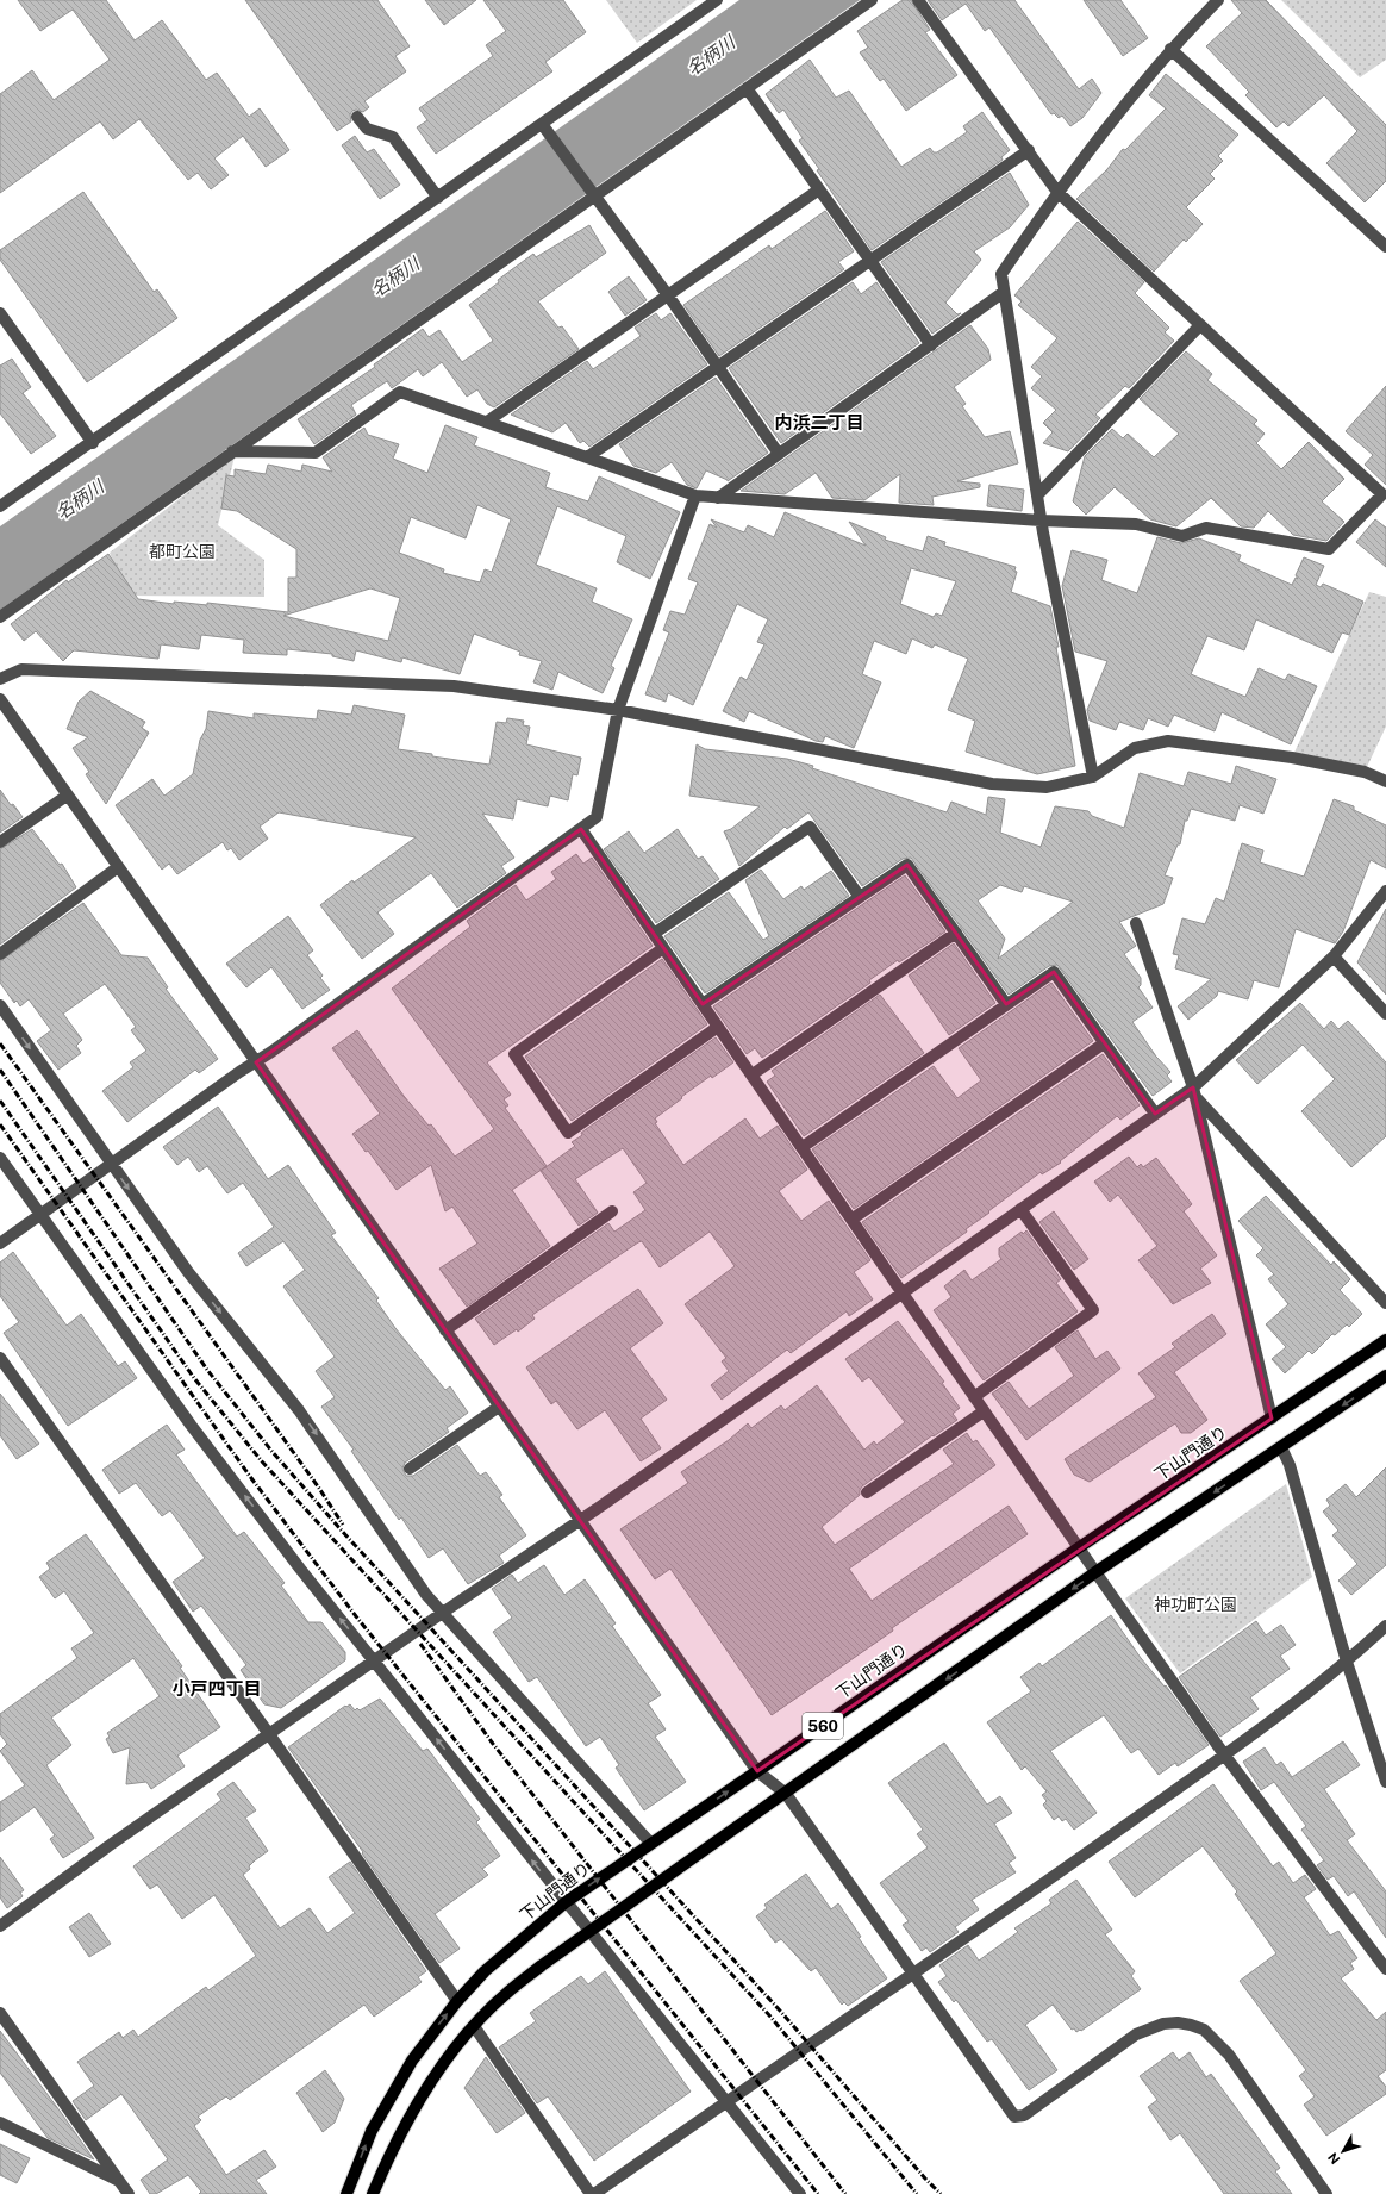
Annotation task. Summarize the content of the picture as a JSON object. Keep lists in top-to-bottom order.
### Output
{
  "streets": {
    "main road": ["下山門通り", "560"]
  },
  "districts": ["内浜二丁目", "小戸四丁目"],
  "water": ["名柄川"],
  "parks": ["都町公園", "神功町公園"],
  "north": "bottom left"
}
